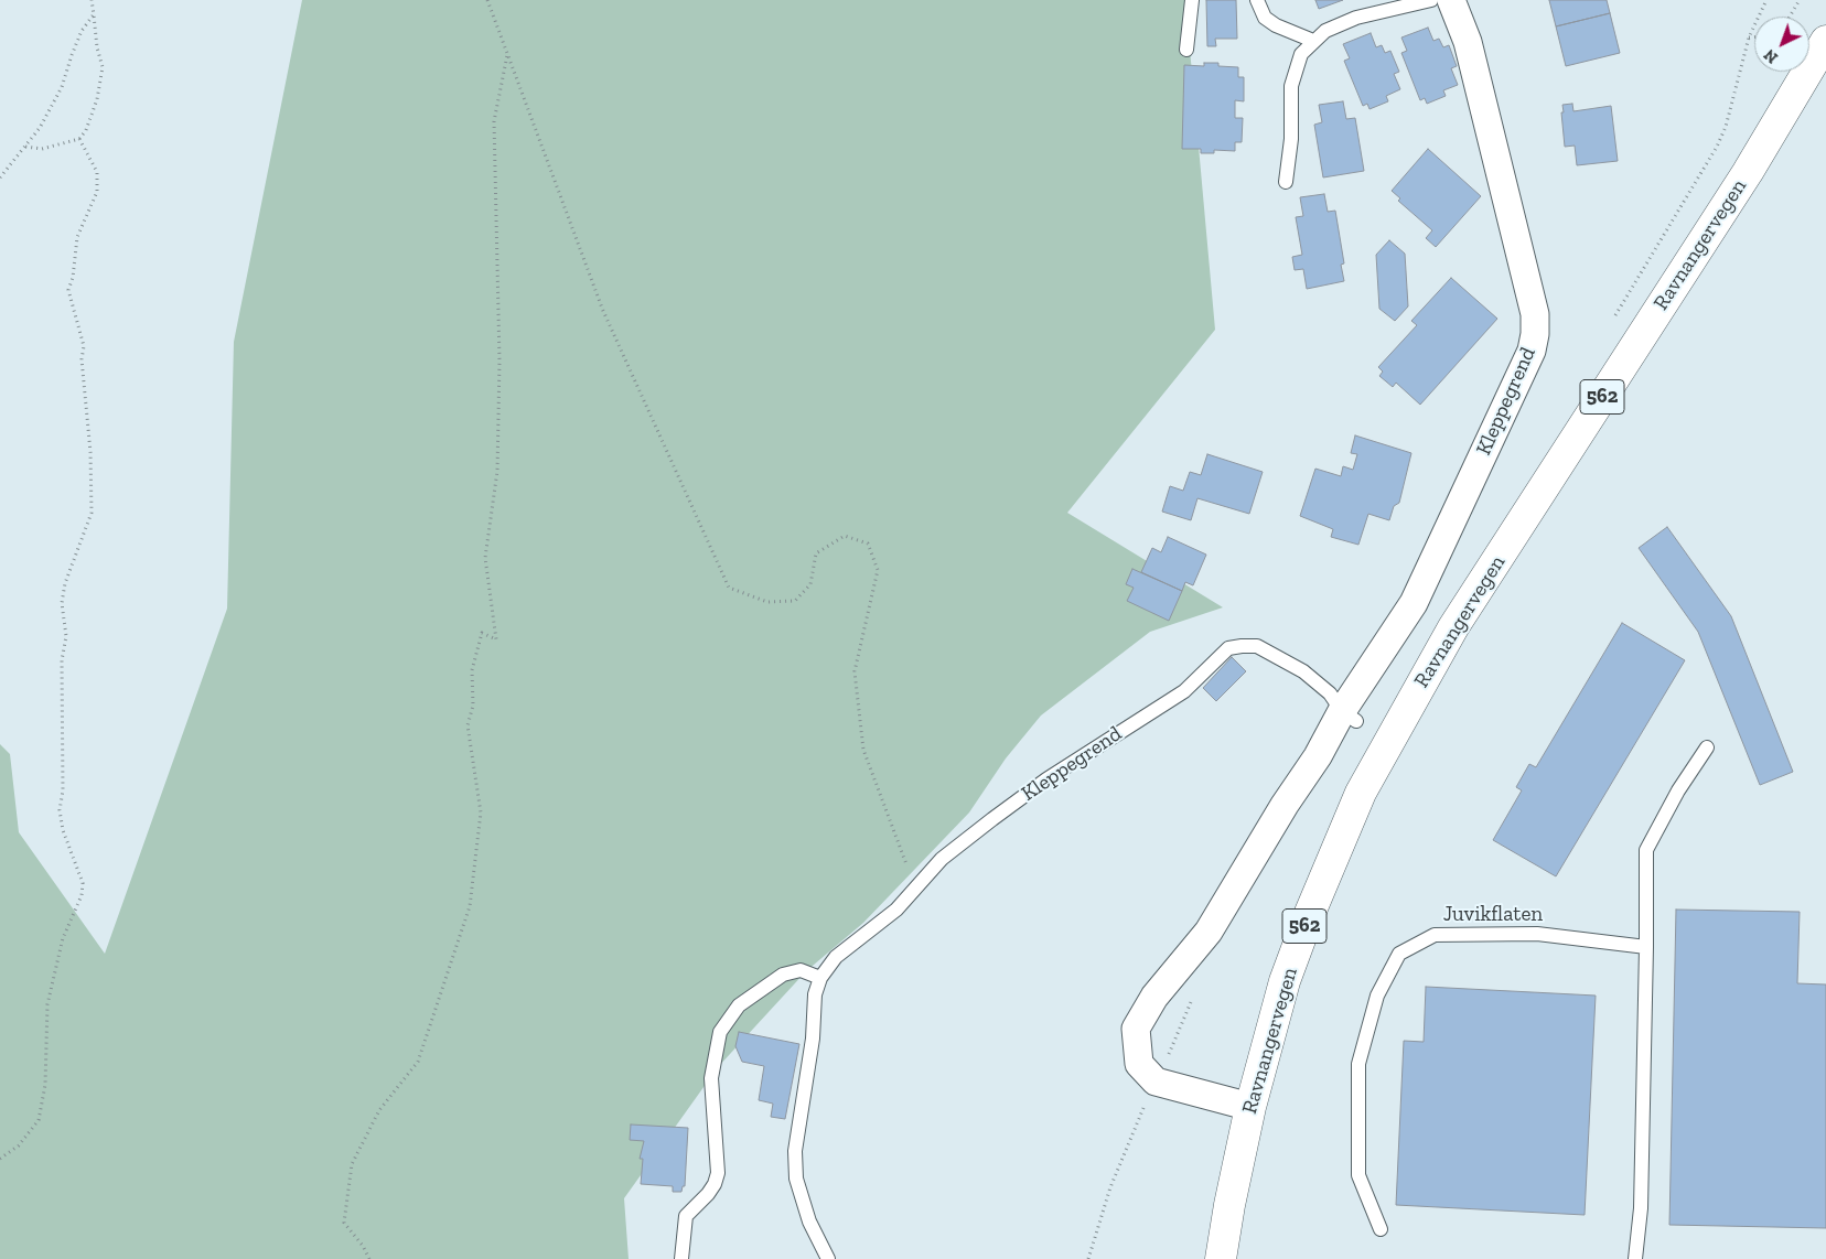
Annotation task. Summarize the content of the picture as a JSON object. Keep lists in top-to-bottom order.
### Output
{
  "streets": {
    "main road": ["Ravnangervegen", "562"],
    "street": ["Kleppegrend"],
    "lane": ["Juvikflaten"]
  },
  "north": "bottom left"
}
